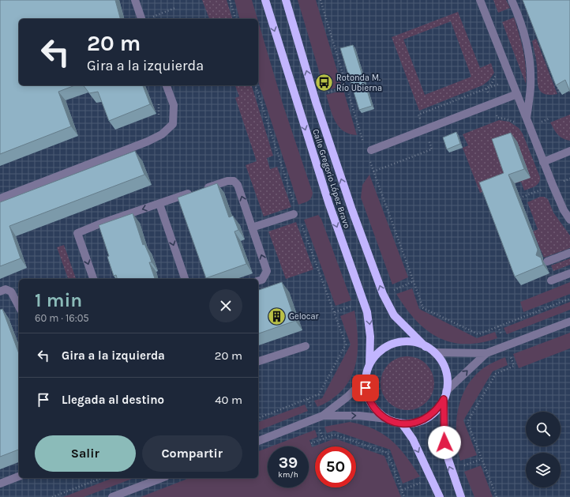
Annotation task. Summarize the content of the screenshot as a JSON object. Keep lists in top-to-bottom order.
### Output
{
  "streets": {
    "main road": ["Calle Gregorio López Bravo"]
  },
  "places": {
    "bus stop": ["Rotonda M. Río Ubierna"],
    "building": ["Gelocar"]
  },
  "page": {
    "turn": ["20 m", "Gira a la izquierda"],
    "heading": ["1 min", "60 m · 16:05"],
    "list": [
      {
        "name": "Gira a la izquierda",
        "value": "20 m"
      },
      {
        "name": "Llegada al destino",
        "value": "40 m"
      }
    ],
    "buttons": ["Salir", "Compartir"],
    "speed": "39 km/h",
    "limit": "50"
  }
}
